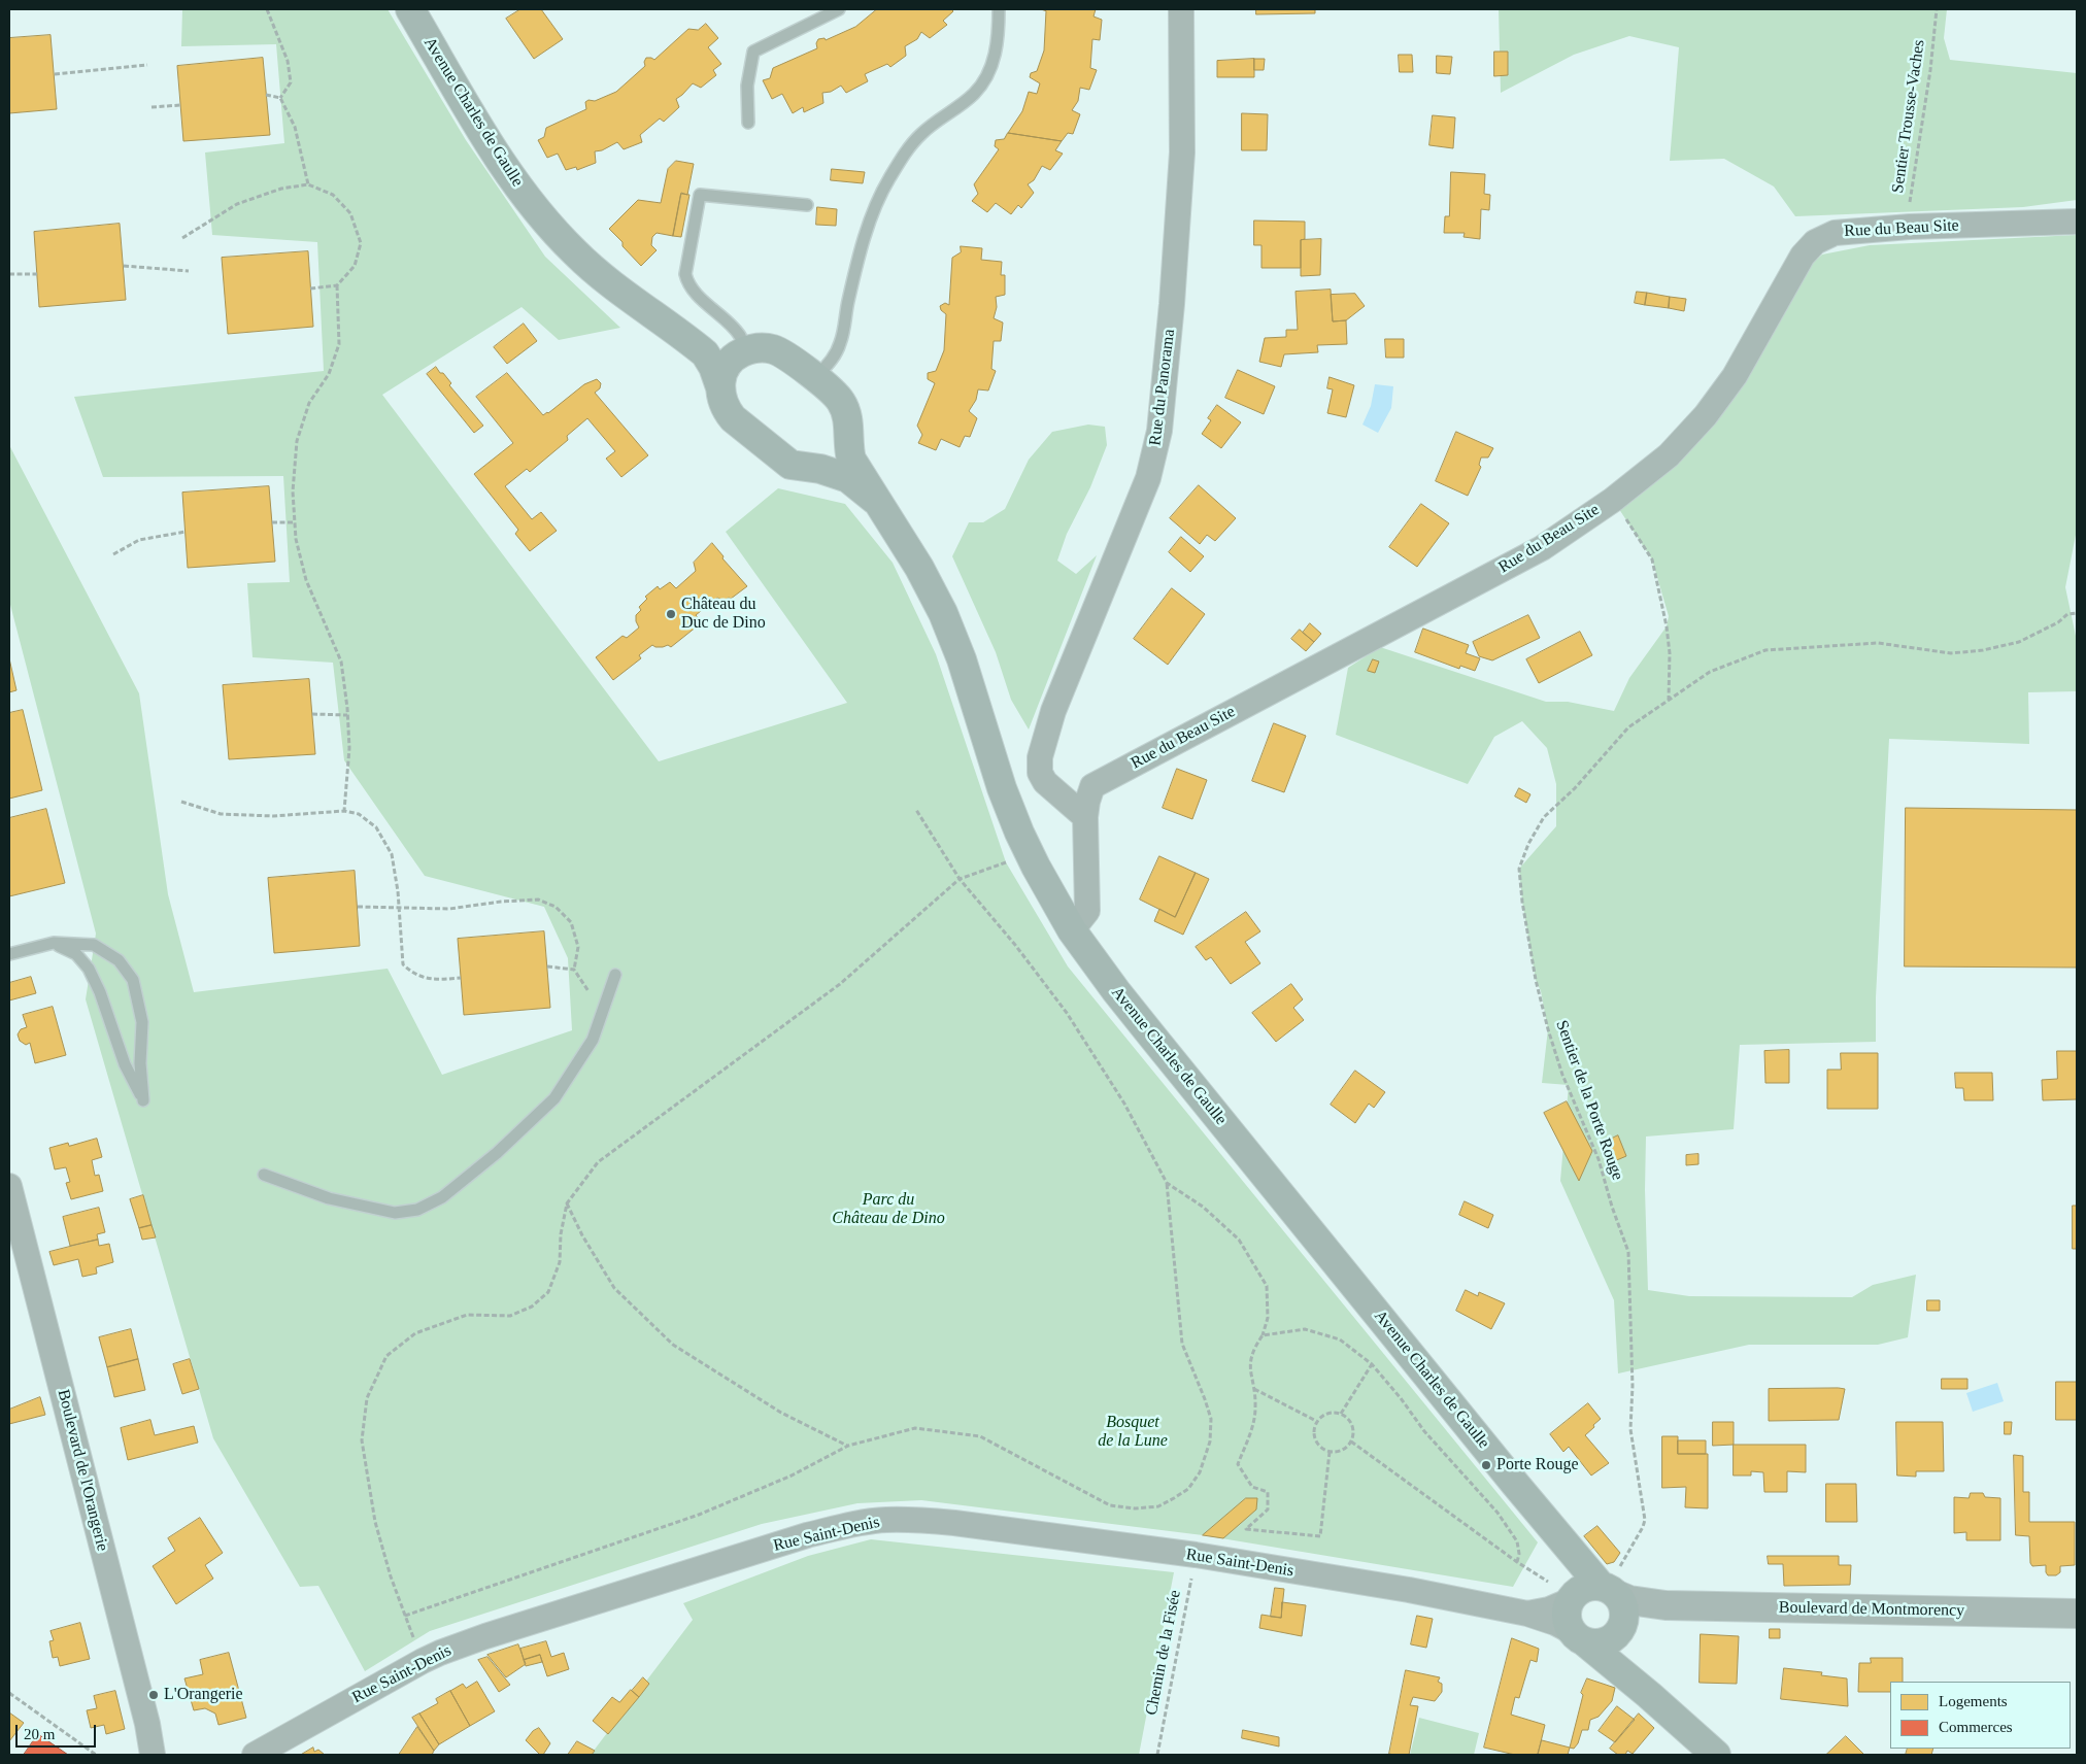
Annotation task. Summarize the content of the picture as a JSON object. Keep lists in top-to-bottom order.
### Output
{
  "streets": {
    "main road": ["Avenue Charles de Gaulle"],
    "street": [
      "Rue du Beau Site",
      "Rue du Panorama",
      "Boulevard de l'Orangerie",
      "Rue Saint-Denis",
      "Boulevard de Montmorency"
    ],
    "path": ["Sentier Trousse-Vaches", "Sentier de la Porte Rouge", "Chemin de la Fisée"]
  },
  "crossings": [
    ["Avenue Charles de Gaulle", "Rue du Beau Site"],
    ["Avenue Charles de Gaulle", "Sentier de la Porte Rouge"],
    ["Avenue Charles de Gaulle", "Rue Saint-Denis"],
    ["Avenue Charles de Gaulle", "Boulevard de Montmorency"],
    ["Sentier Trousse-Vaches", "Rue du Beau Site"],
    ["Rue du Beau Site", "Rue du Panorama"],
    ["Sentier de la Porte Rouge", "Rue Saint-Denis"],
    ["Sentier de la Porte Rouge", "Boulevard de Montmorency"],
    ["Rue Saint-Denis", "Boulevard de Montmorency"],
    ["Rue Saint-Denis", "Chemin de la Fisée"]
  ],
  "parks": ["Parc du Château de Dino", "Bosquet de la Lune"],
  "places": ["Château du Duc de Dino", "Porte Rouge", "L'Orangerie"],
  "legend": ["Logements", "Commerces"],
  "scale_bar": "20 m"
}
